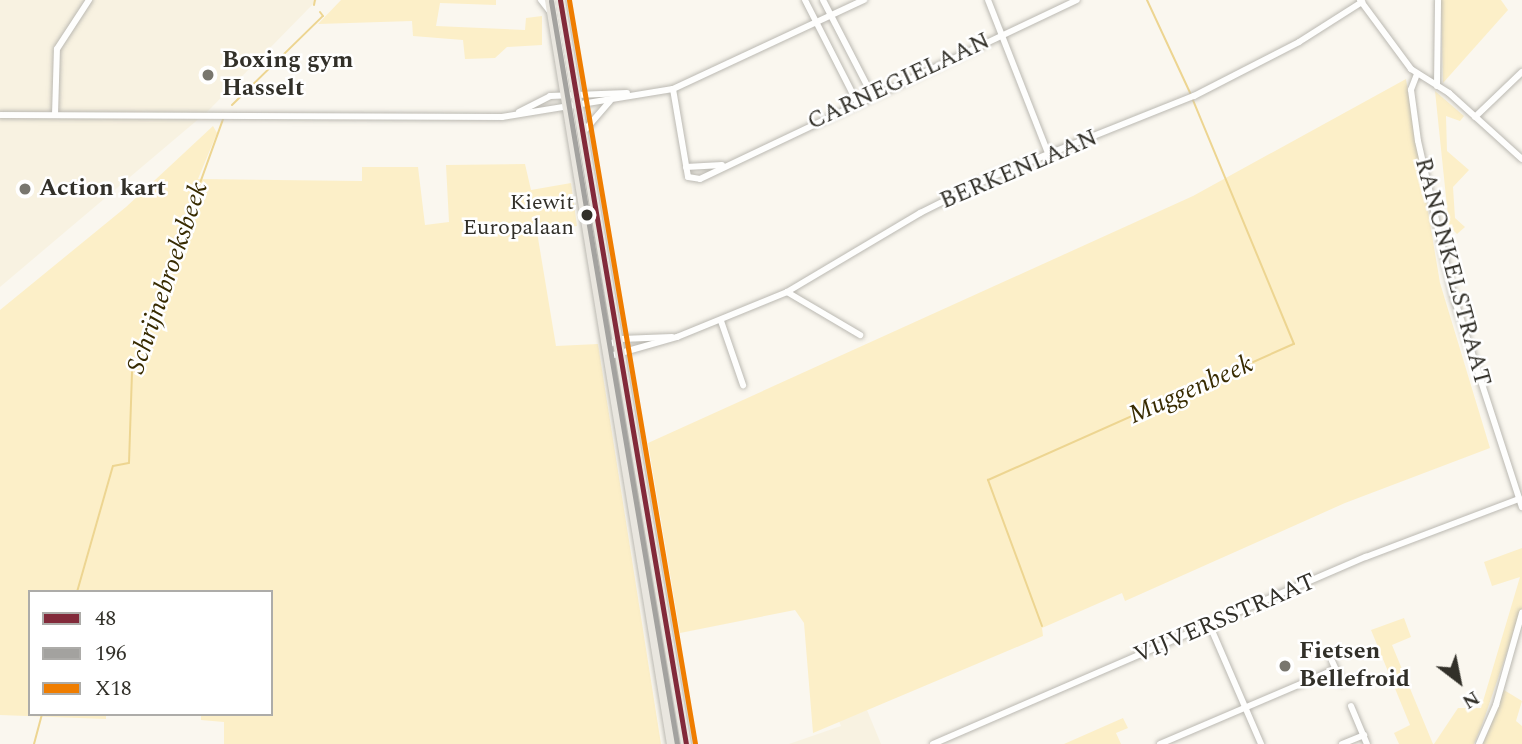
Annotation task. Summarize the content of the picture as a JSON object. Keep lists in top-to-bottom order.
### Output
{
  "streets": {
    "street": [
      "CARNEGIELAAN",
      "BERKENLAAN",
      "RANONKELSTRAAT",
      "VIJVERSSTRAAT"
    ]
  },
  "crossings": [
    ["RANONKELSTRAAT", "VIJVERSSTRAAT"]
  ],
  "water": ["Schrijnebroeksbeek", "Muggenbeek"],
  "places": [
    "Boxing gym Hasselt",
    "Action kart",
    "Kiewit Europalaan",
    "Fietsen Bellefroid"
  ],
  "lines": ["transit line 48", "transit line X18", "transit line 196"],
  "legend": ["48", "196", "X18"],
  "north": "bottom right"
}
